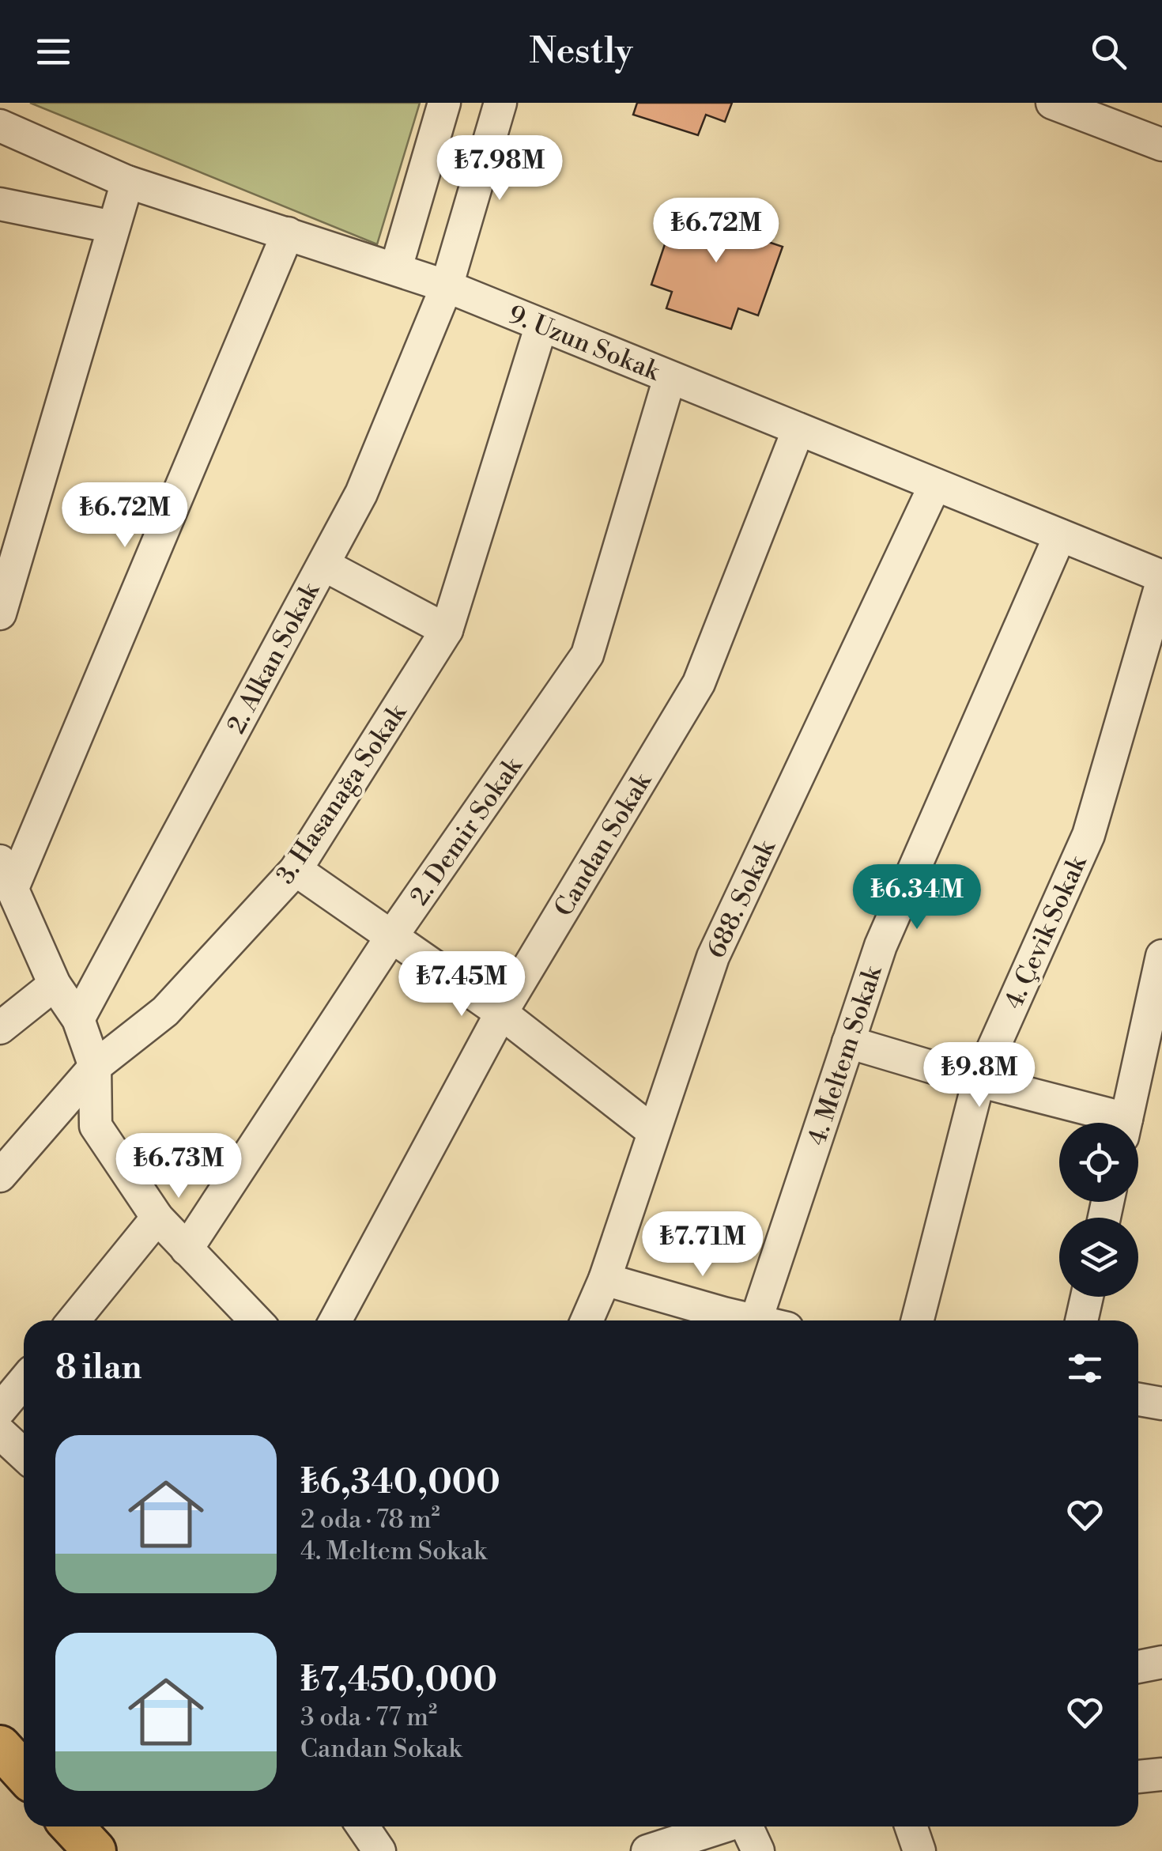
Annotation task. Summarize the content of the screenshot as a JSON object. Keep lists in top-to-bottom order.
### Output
{
  "streets": {
    "street": [
      "9. Uzun Sokak",
      "2. Alkan Sokak",
      "3. Hasanağa Sokak",
      "2. Demir Sokak",
      "Candan Sokak",
      "688. Sokak",
      "4. Çevik Sokak",
      "4. Meltem Sokak"
    ]
  },
  "crossings": [
    ["9. Uzun Sokak", "2. Alkan Sokak"],
    ["9. Uzun Sokak", "3. Hasanağa Sokak"],
    ["9. Uzun Sokak", "2. Demir Sokak"],
    ["9. Uzun Sokak", "Candan Sokak"],
    ["9. Uzun Sokak", "688. Sokak"],
    ["9. Uzun Sokak", "4. Çevik Sokak"],
    ["9. Uzun Sokak", "4. Meltem Sokak"]
  ],
  "page": {
    "header": "Nestly",
    "price": [
      "₺7.98M",
      "₺6.72M",
      "₺6.72M",
      "₺6.34M",
      "₺7.45M",
      "₺9.8M",
      "₺6.73M",
      "₺7.71M"
    ],
    "heading": "8 ilan",
    "list": [
      {
        "name": "₺6,340,000",
        "note": "2 oda · 78 m² · 4. Meltem Sokak"
      },
      {
        "name": "₺7,450,000",
        "note": "3 oda · 77 m² · Candan Sokak"
      }
    ]
  }
}
